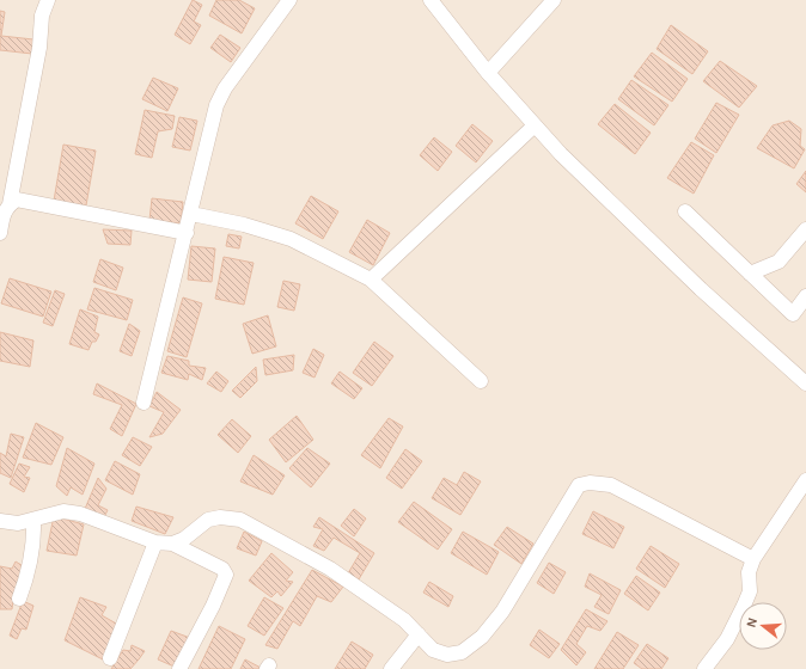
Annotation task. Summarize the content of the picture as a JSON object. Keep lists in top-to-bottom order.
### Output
{
  "north": "left"
}
